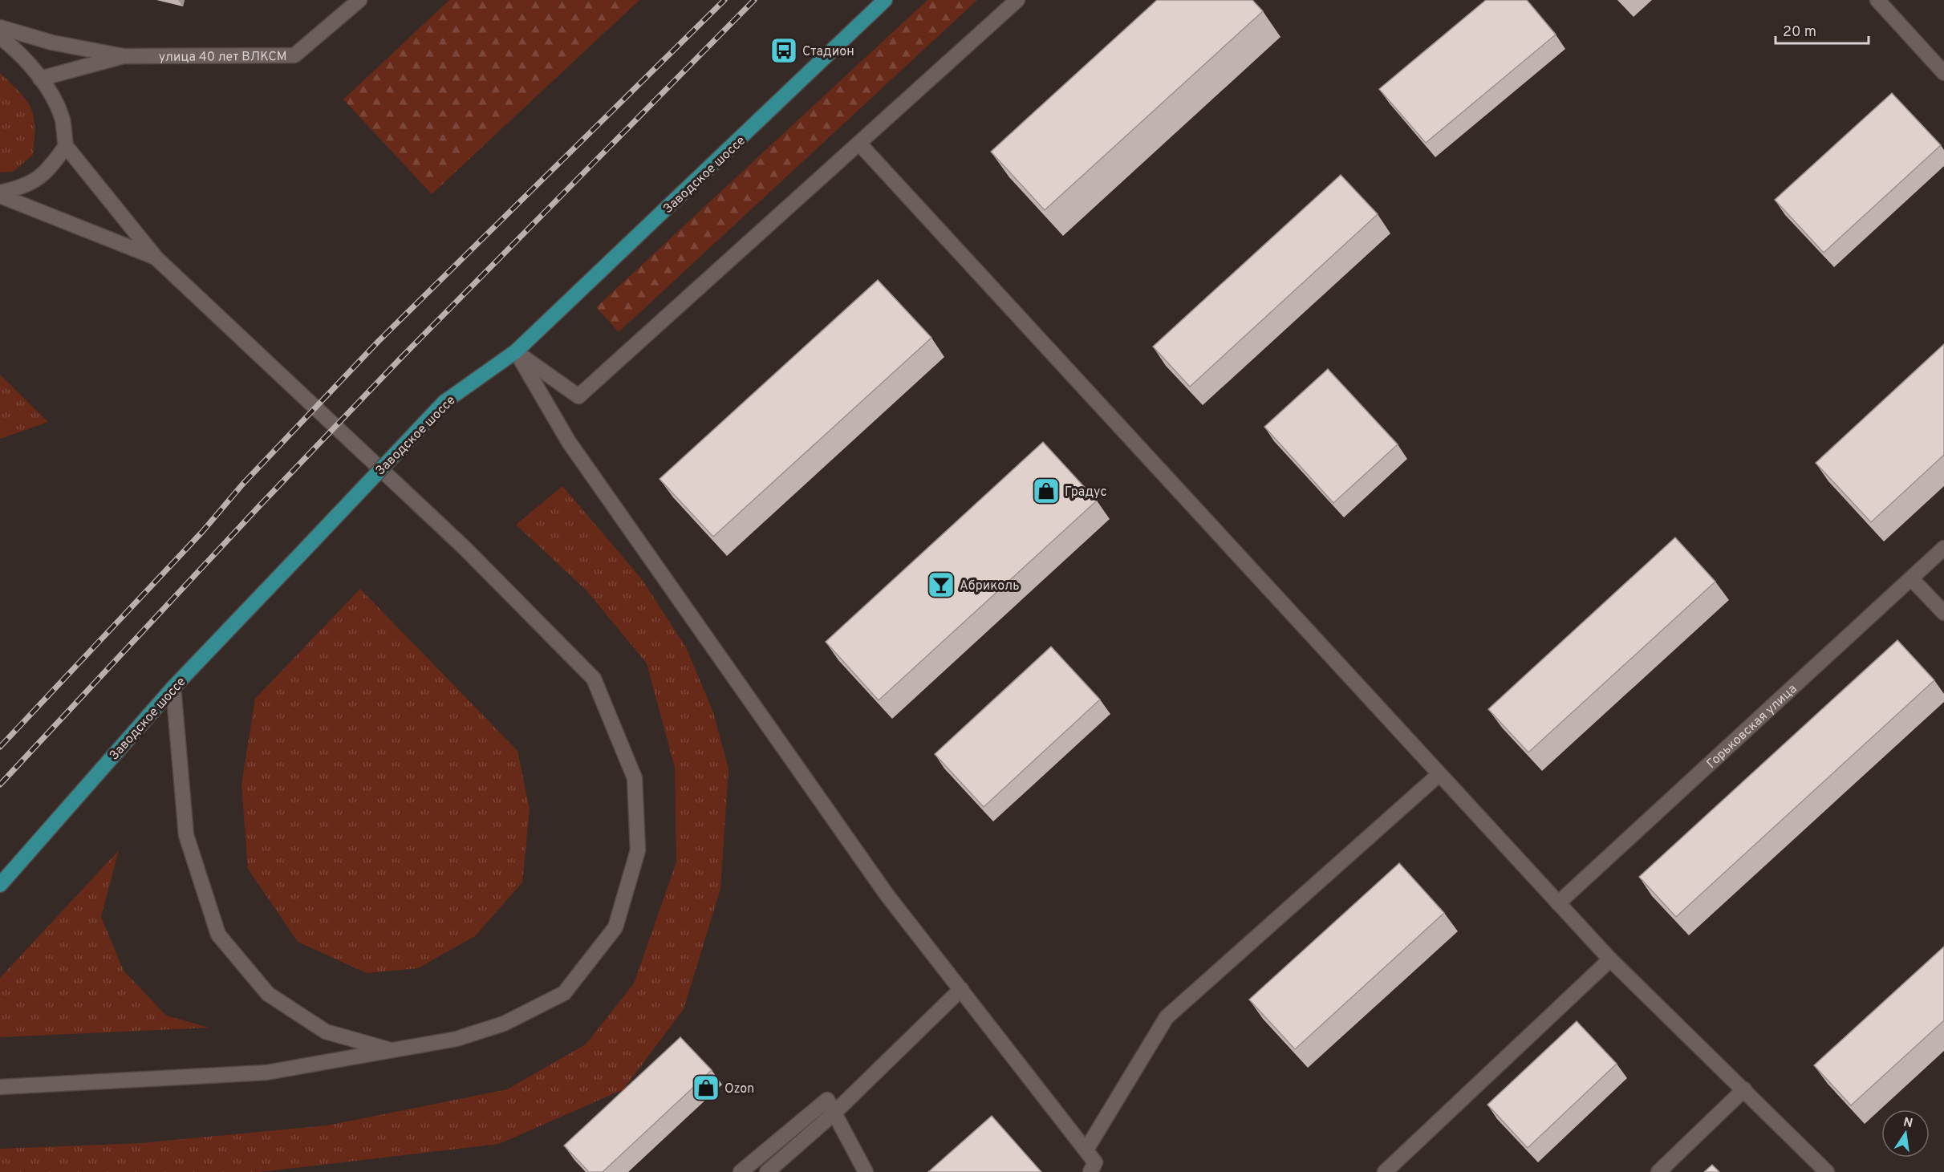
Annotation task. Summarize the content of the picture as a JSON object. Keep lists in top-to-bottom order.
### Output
{
  "streets": {
    "main road": ["Заводское шоссе"],
    "street": ["улица 40 лет ВЛКСМ", "Горьковская улица"]
  },
  "places": {
    "bus stop": ["Стадион"],
    "shop": ["Градус", "Ozon"],
    "bar": ["Абриколь"]
  },
  "scale_bar": "20 m",
  "north": "top"
}
